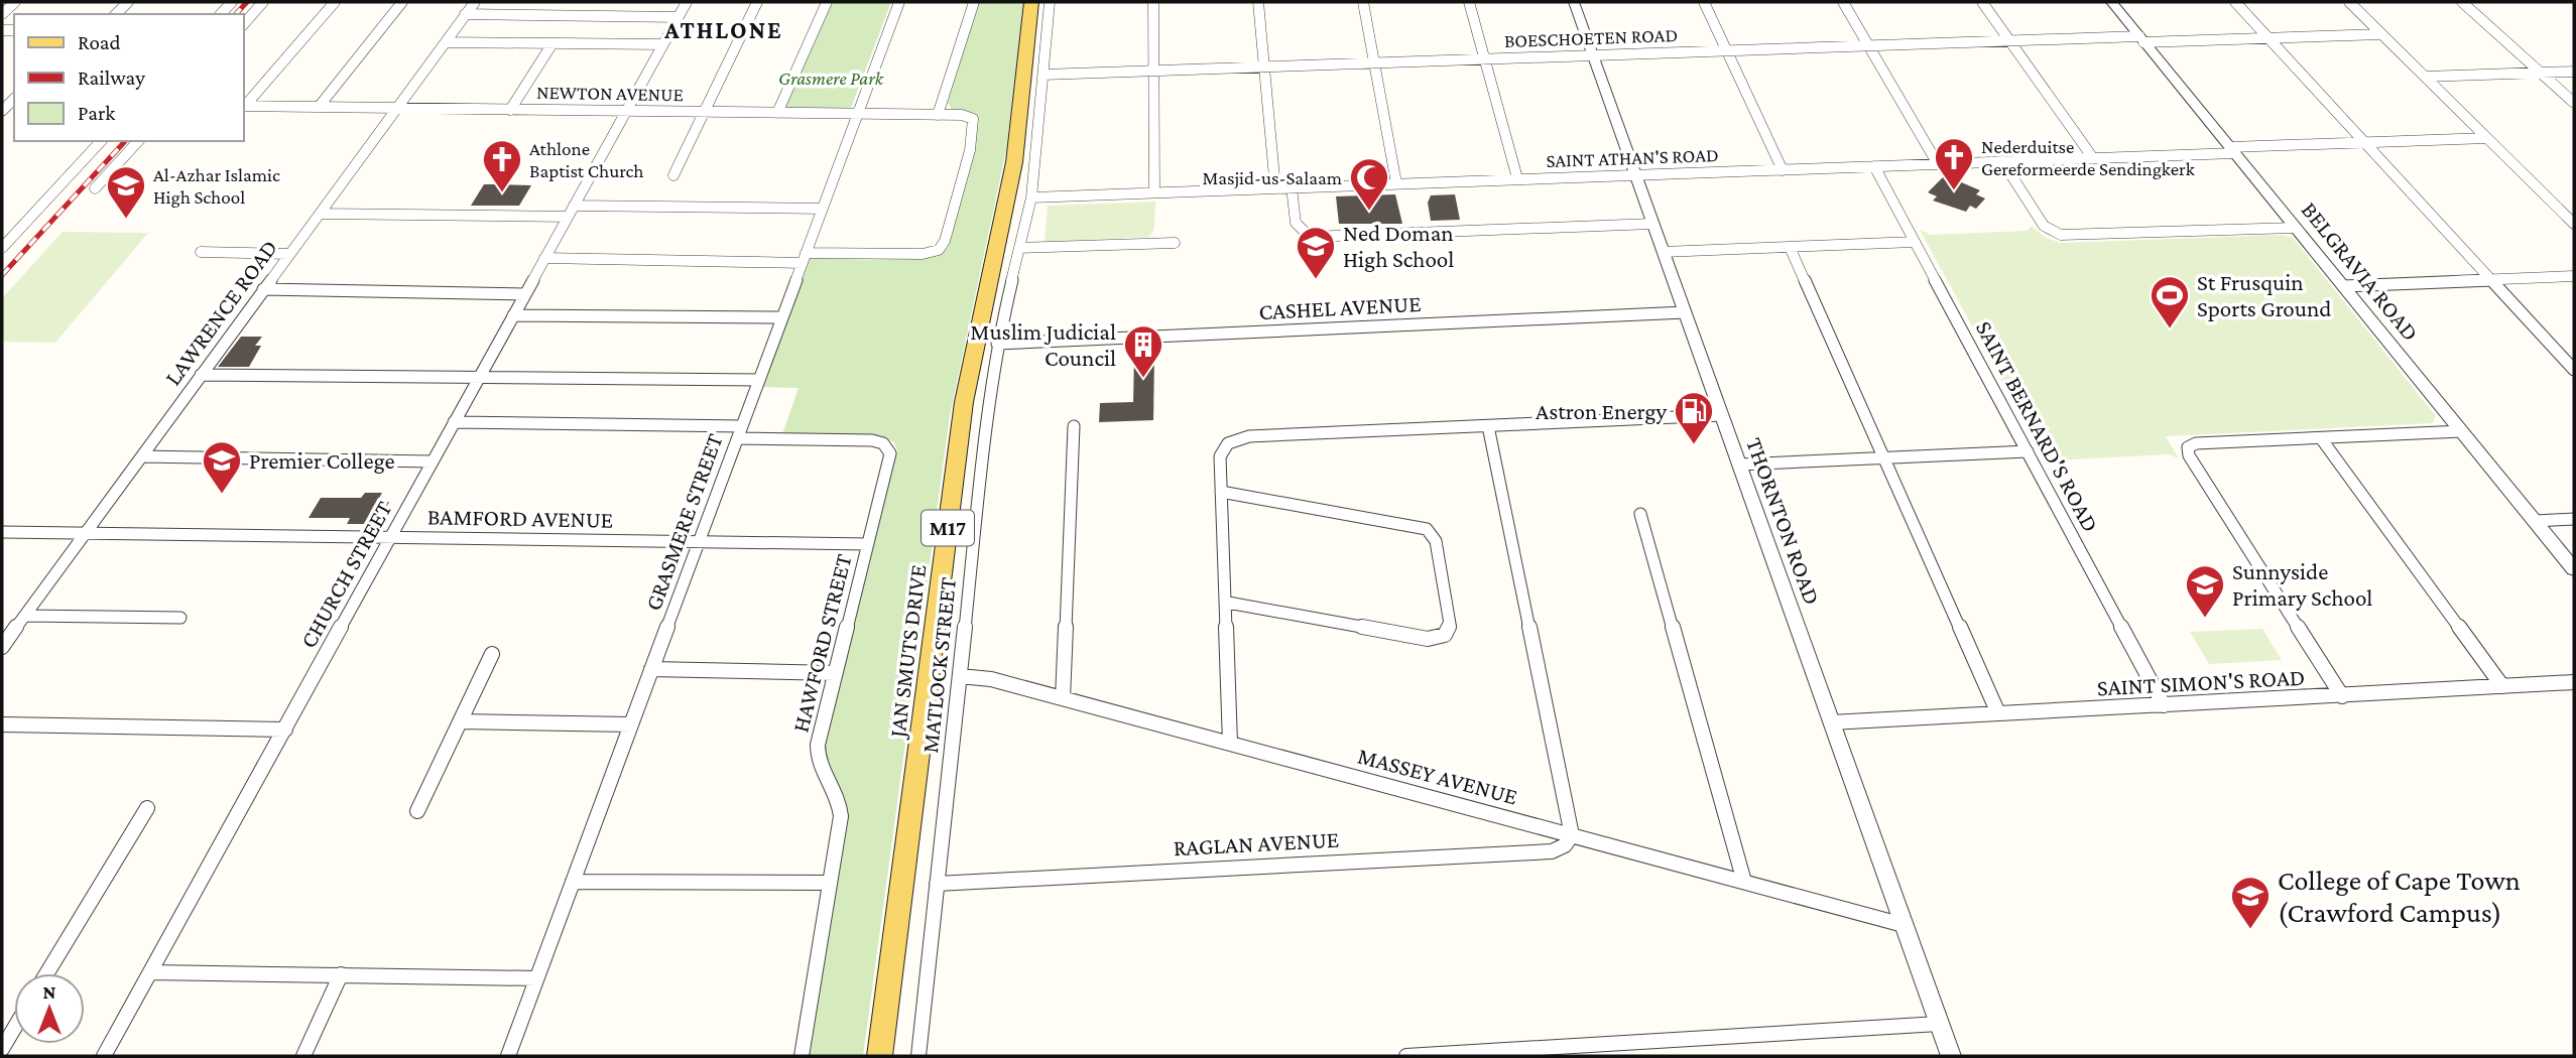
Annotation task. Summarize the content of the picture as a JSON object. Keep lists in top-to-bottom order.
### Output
{
  "streets": {
    "main road": ["M17", "JAN SMUTS DRIVE"],
    "street": [
      "BOESCHOETEN ROAD",
      "NEWTON AVENUE",
      "SAINT ATHAN'S ROAD",
      "BELGRAVIA ROAD",
      "CASHEL AVENUE",
      "LAWRENCE ROAD",
      "SAINT BERNARD'S ROAD",
      "BAMFORD AVENUE",
      "THORNTON ROAD",
      "GRASMERE STREET",
      "CHURCH STREET",
      "HAWFORD STREET",
      "MATLOCK STREET",
      "SAINT SIMON'S ROAD",
      "MASSEY AVENUE",
      "RAGLAN AVENUE"
    ]
  },
  "crossings": [
    ["BOESCHOETEN ROAD", "BELGRAVIA ROAD"],
    ["BOESCHOETEN ROAD", "THORNTON ROAD"],
    ["BOESCHOETEN ROAD", "MATLOCK STREET"],
    ["NEWTON AVENUE", "LAWRENCE ROAD"],
    ["NEWTON AVENUE", "GRASMERE STREET"],
    ["NEWTON AVENUE", "CHURCH STREET"],
    ["SAINT ATHAN'S ROAD", "BELGRAVIA ROAD"],
    ["SAINT ATHAN'S ROAD", "SAINT BERNARD'S ROAD"],
    ["SAINT ATHAN'S ROAD", "THORNTON ROAD"],
    ["SAINT ATHAN'S ROAD", "MATLOCK STREET"],
    ["CASHEL AVENUE", "THORNTON ROAD"],
    ["CASHEL AVENUE", "MATLOCK STREET"],
    ["LAWRENCE ROAD", "BAMFORD AVENUE"],
    ["SAINT BERNARD'S ROAD", "SAINT SIMON'S ROAD"],
    ["BAMFORD AVENUE", "GRASMERE STREET"],
    ["BAMFORD AVENUE", "CHURCH STREET"],
    ["BAMFORD AVENUE", "HAWFORD STREET"],
    ["THORNTON ROAD", "SAINT SIMON'S ROAD"],
    ["THORNTON ROAD", "MASSEY AVENUE"],
    ["GRASMERE STREET", "HAWFORD STREET"],
    ["MATLOCK STREET", "MASSEY AVENUE"],
    ["MATLOCK STREET", "RAGLAN AVENUE"],
    ["MASSEY AVENUE", "RAGLAN AVENUE"]
  ],
  "districts": ["ATHLONE"],
  "parks": ["Grasmere Park"],
  "places": {
    "church": ["Nederduitse Gereformeerde Sendingkerk", "Athlone Baptist Church"],
    "mosque": ["Masjid-us-Salaam"],
    "school or university": [
      "Al-Azhar Islamic High School",
      "Ned Doman High School",
      "Premier College",
      "Sunnyside Primary School",
      "College of Cape Town (Crawford Campus)"
    ],
    "sports": ["St Frusquin Sports Ground"],
    "building": ["Muslim Judicial Council"],
    "fuel station": ["Astron Energy"]
  },
  "legend": ["Road", "Railway", "Park"],
  "north": "top"
}
